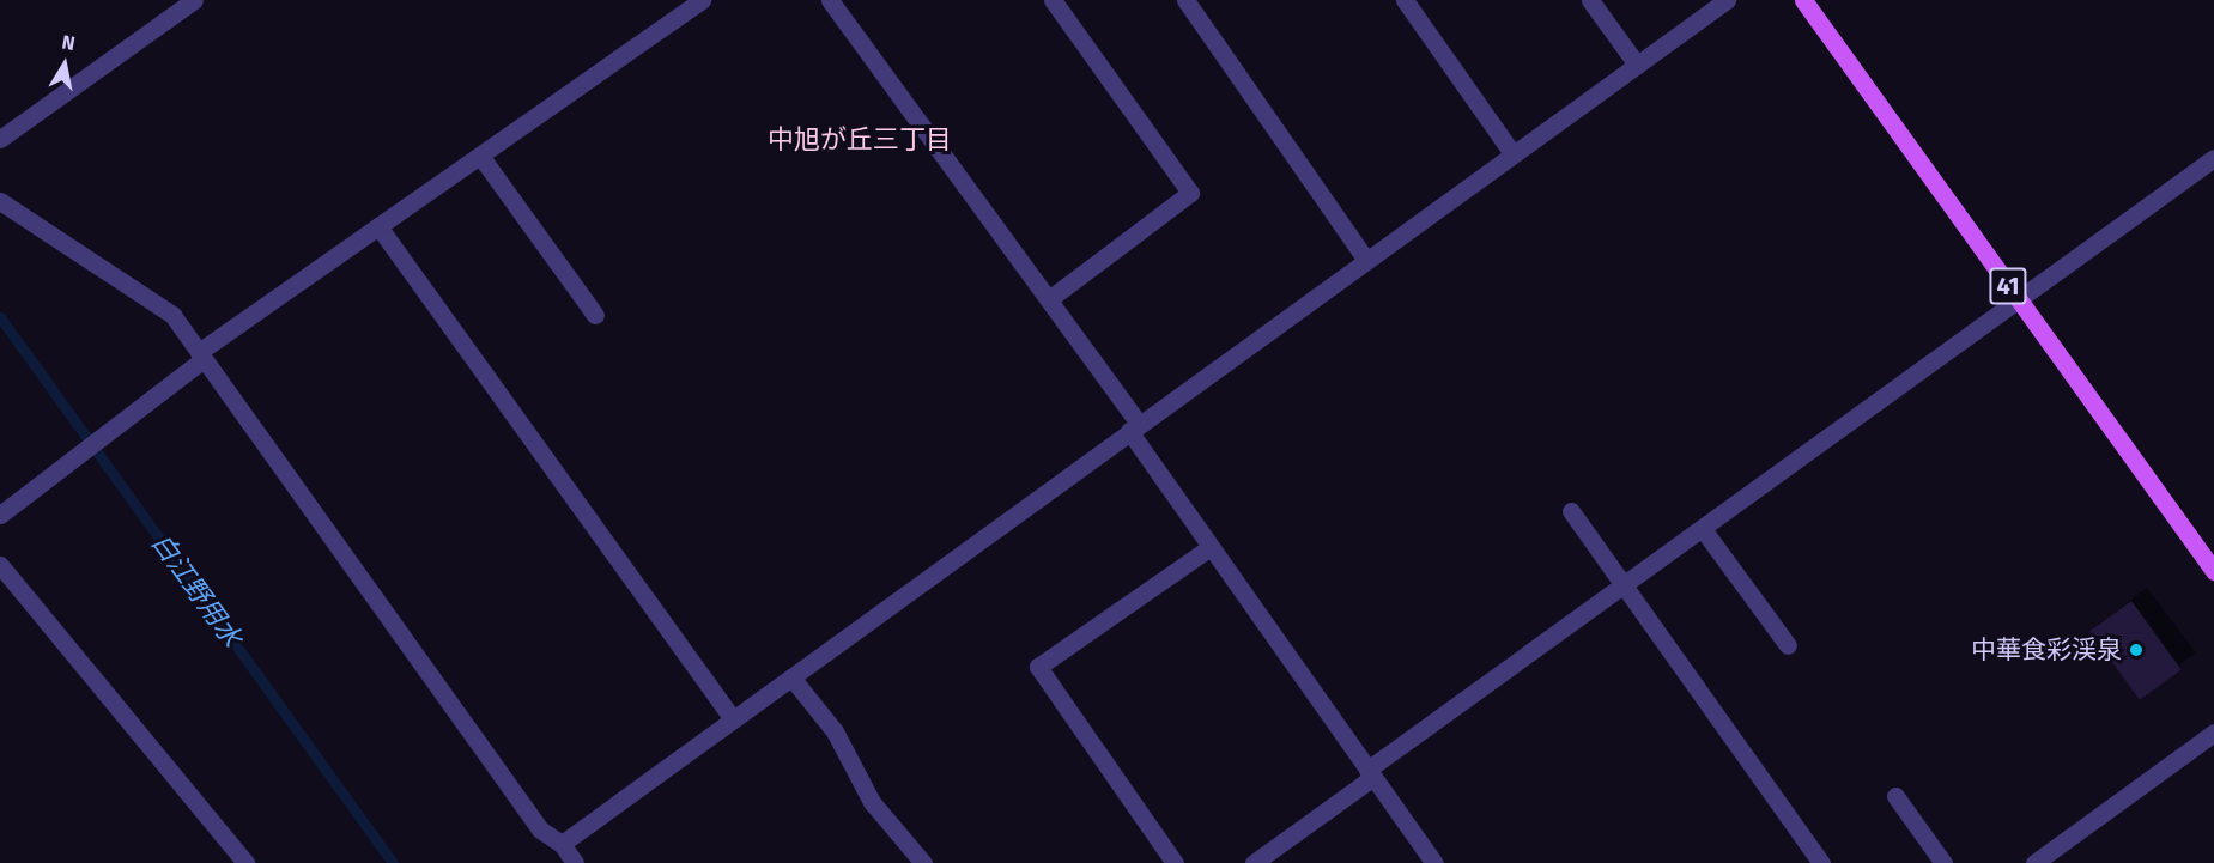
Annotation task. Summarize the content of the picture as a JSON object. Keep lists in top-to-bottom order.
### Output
{
  "streets": {
    "main road": ["41"]
  },
  "districts": ["中旭が丘三丁目"],
  "water": ["白江野用水"],
  "places": ["中華食彩渓泉"],
  "north": "top"
}
